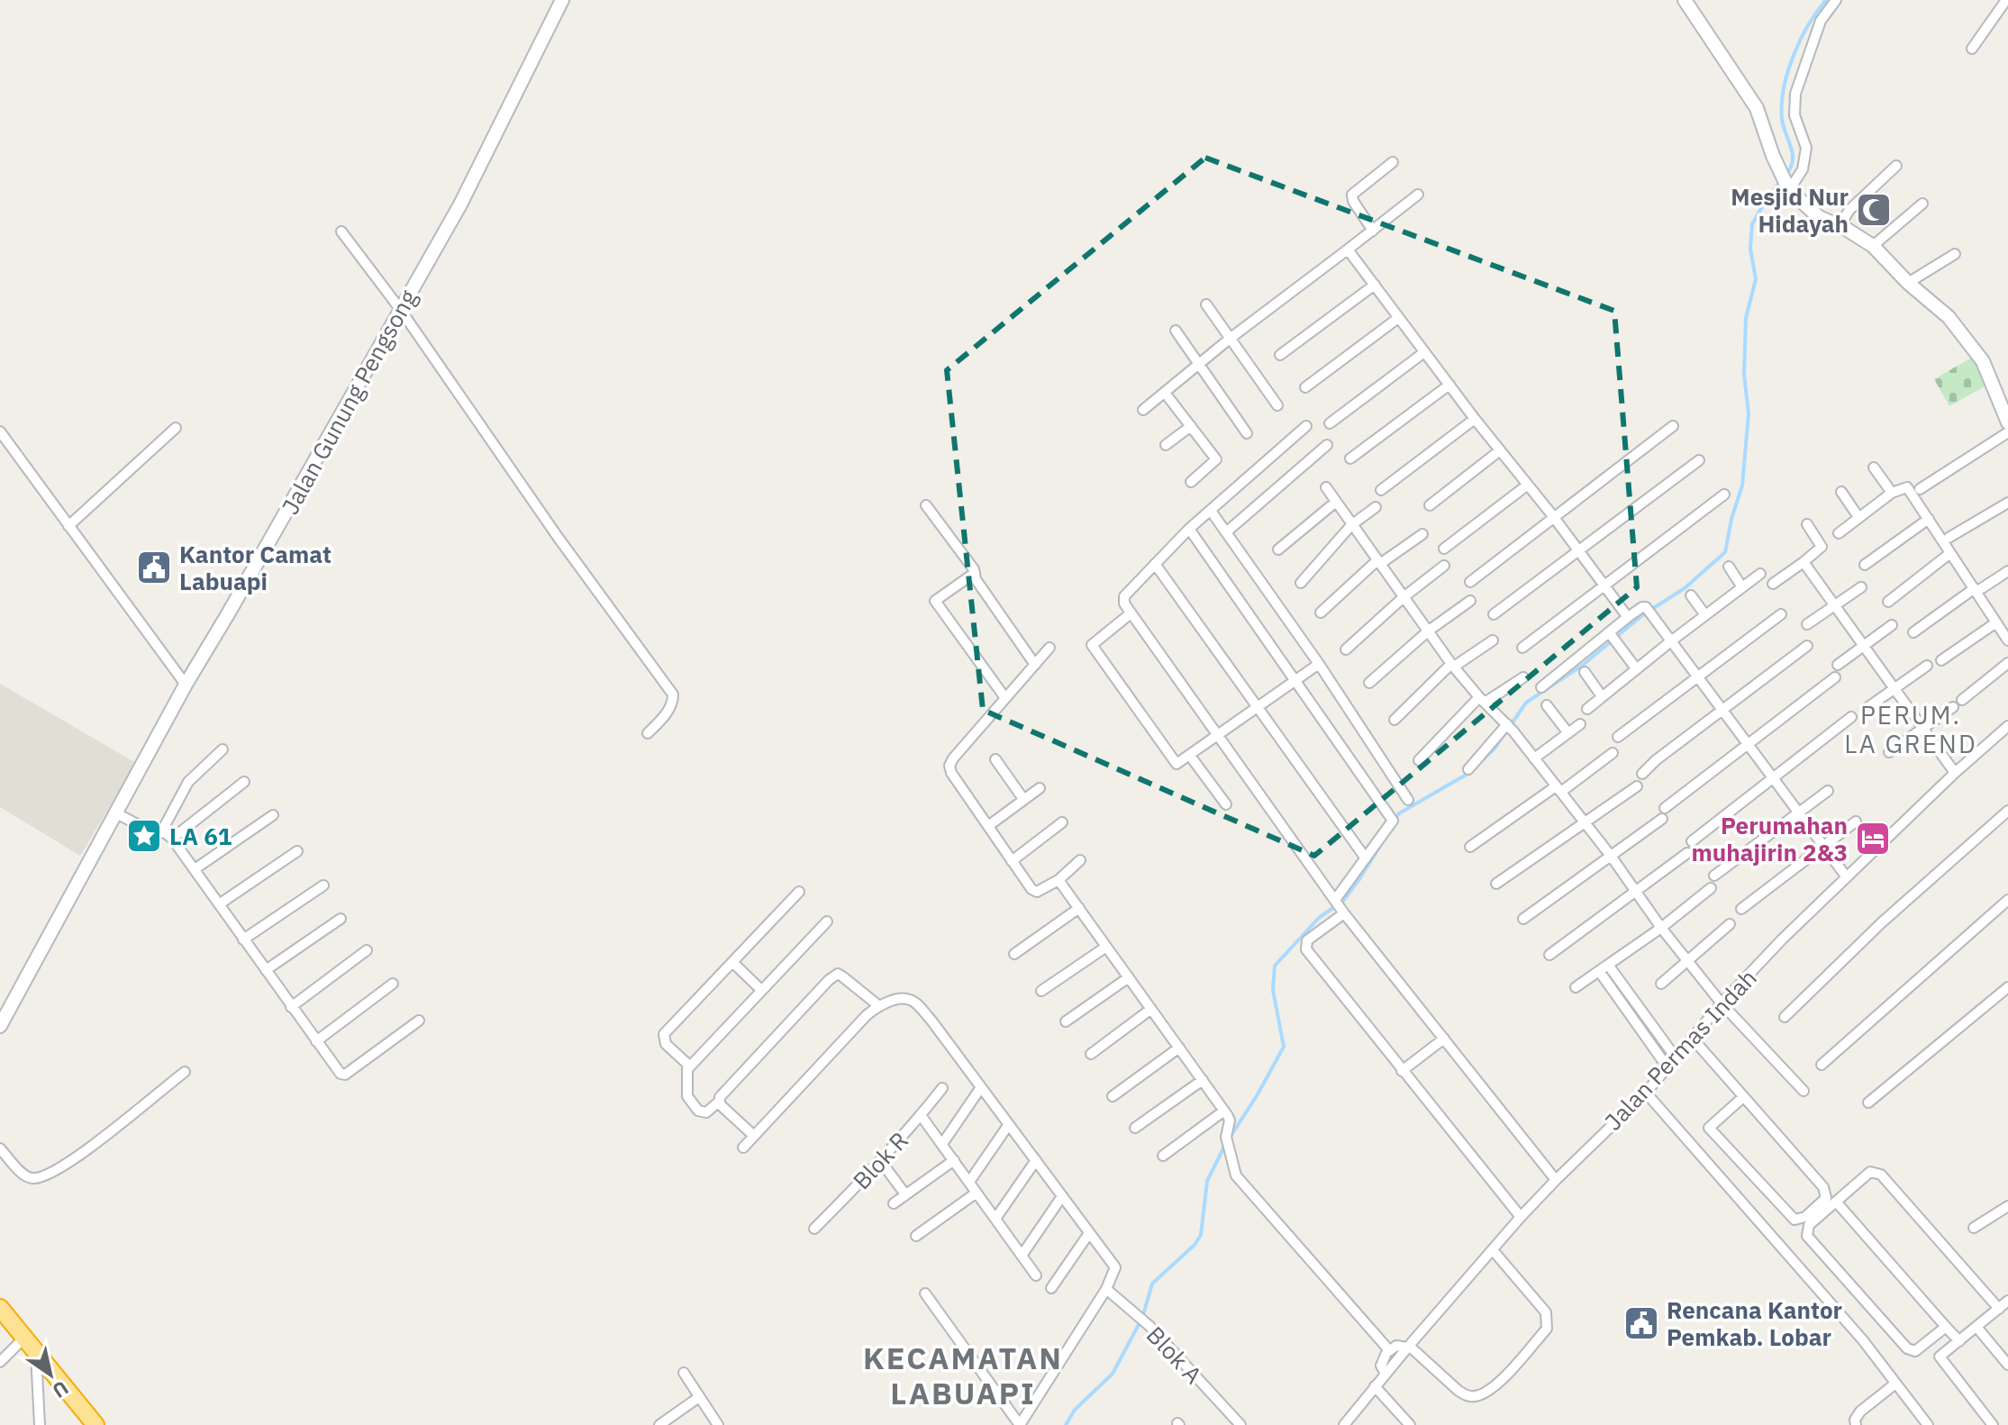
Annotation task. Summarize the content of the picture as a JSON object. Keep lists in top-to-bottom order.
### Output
{
  "streets": {
    "street": [
      "Jalan Gunung Pengsong",
      "Jalan Permas Indah",
      "Blok R",
      "Blok A"
    ]
  },
  "districts": ["PERUM. LA GREND", "KECAMATAN LABUAPI"],
  "places": {
    "mosque": ["Mesjid Nur Hidayah"],
    "public building": ["Kantor Camat Labuapi", "Rencana Kantor Pemkab. Lobar"],
    "place": ["LA 61"],
    "hotel": ["Perumahan muhajirin 2&3"]
  },
  "north": "bottom right"
}
